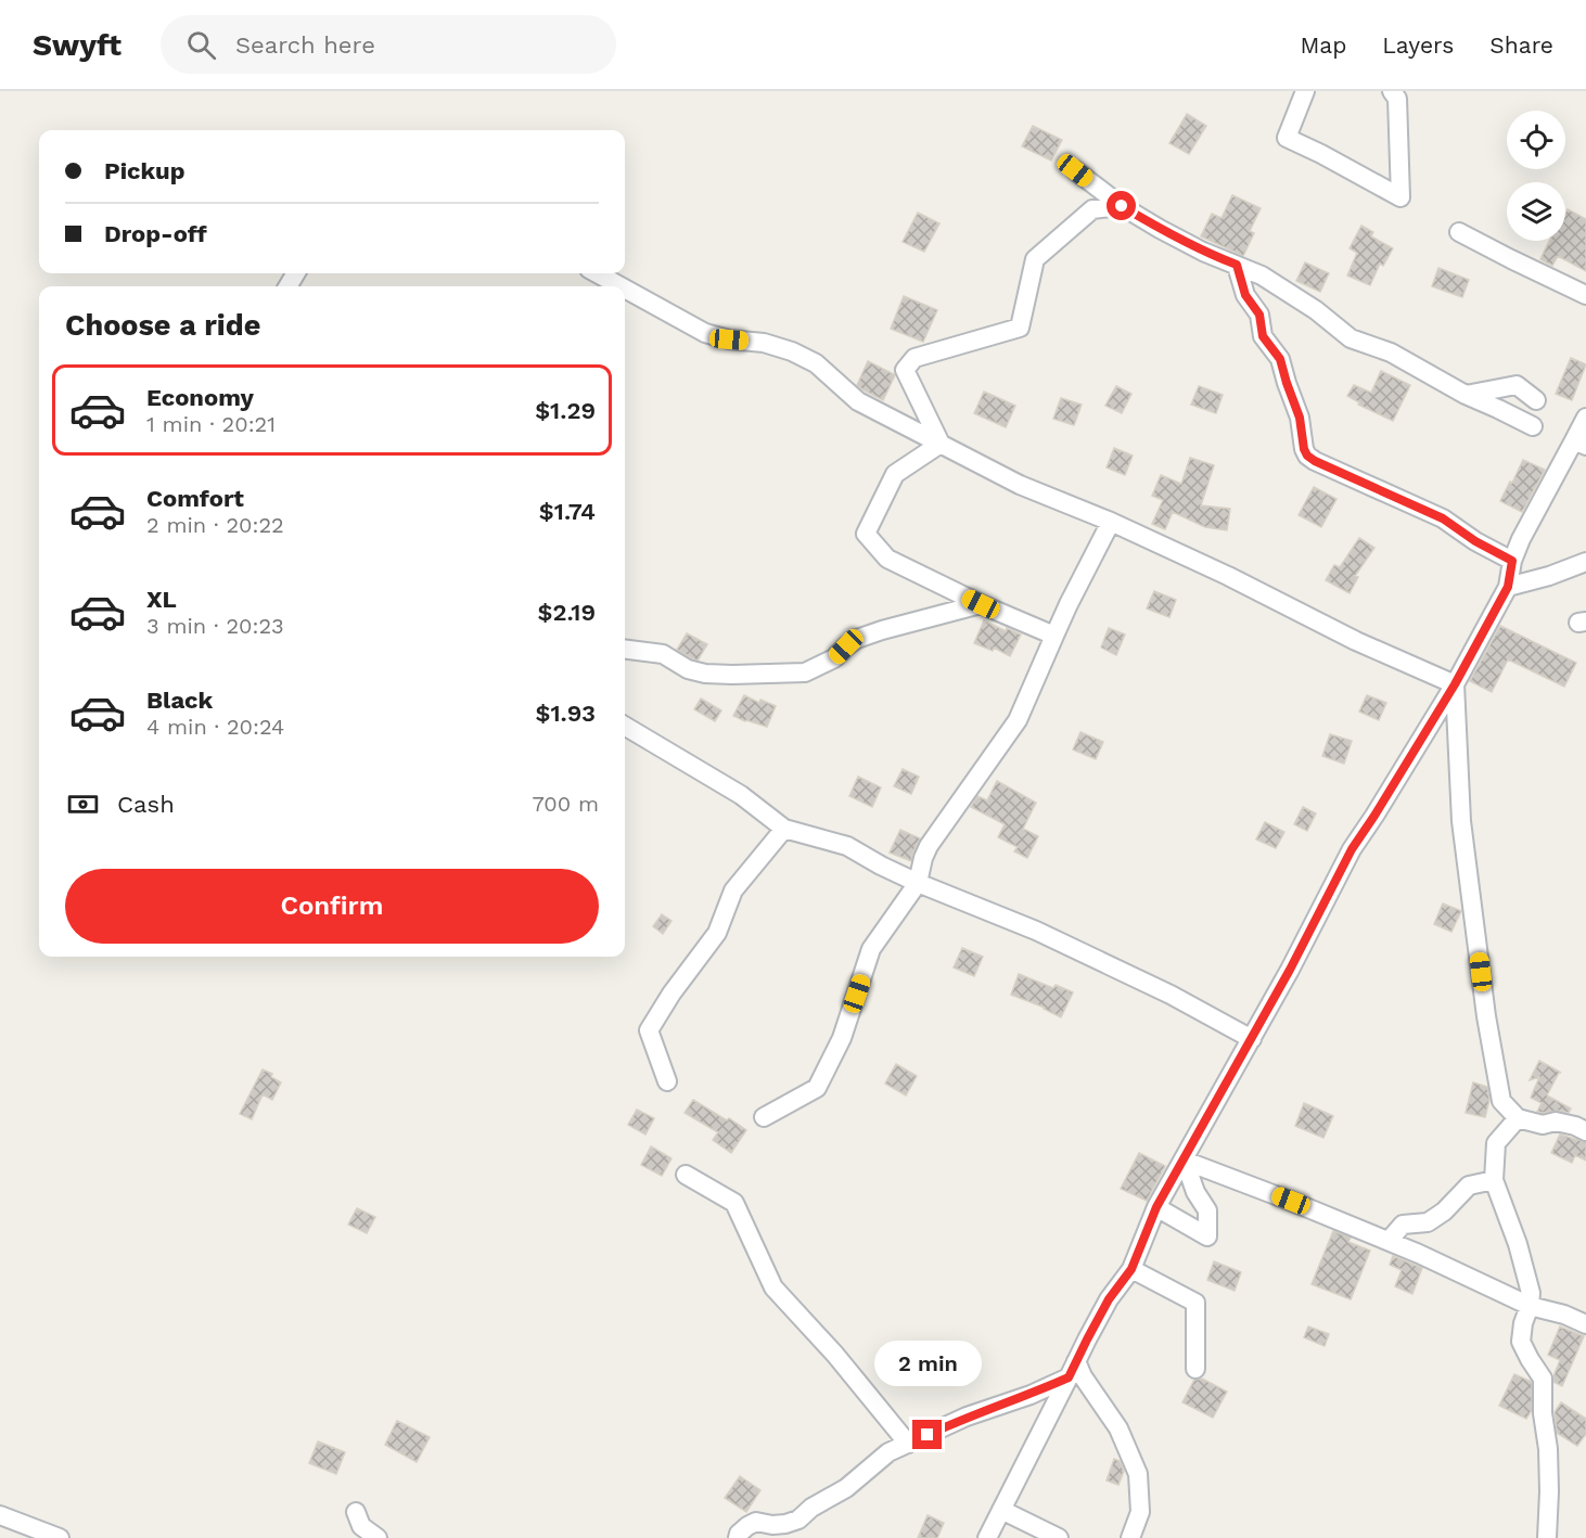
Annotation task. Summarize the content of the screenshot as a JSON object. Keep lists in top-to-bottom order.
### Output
{
  "page": {
    "header": "Swyft",
    "search": "Search here",
    "nav": ["Map", "Layers", "Share"],
    "banner": ["Pickup", "Drop-off"],
    "heading": "Choose a ride",
    "list": [
      {
        "name": "Economy",
        "note": "1 min · 20:21",
        "value": "$1.29"
      },
      {
        "name": "Comfort",
        "note": "2 min · 20:22",
        "value": "$1.74"
      },
      {
        "name": "XL",
        "note": "3 min · 20:23",
        "value": "$2.19"
      },
      {
        "name": "Black",
        "note": "4 min · 20:24",
        "value": "$1.93"
      }
    ],
    "pay": ["Cash", "700 m"],
    "buttons": "Confirm",
    "bubble": "2 min"
  }
}
